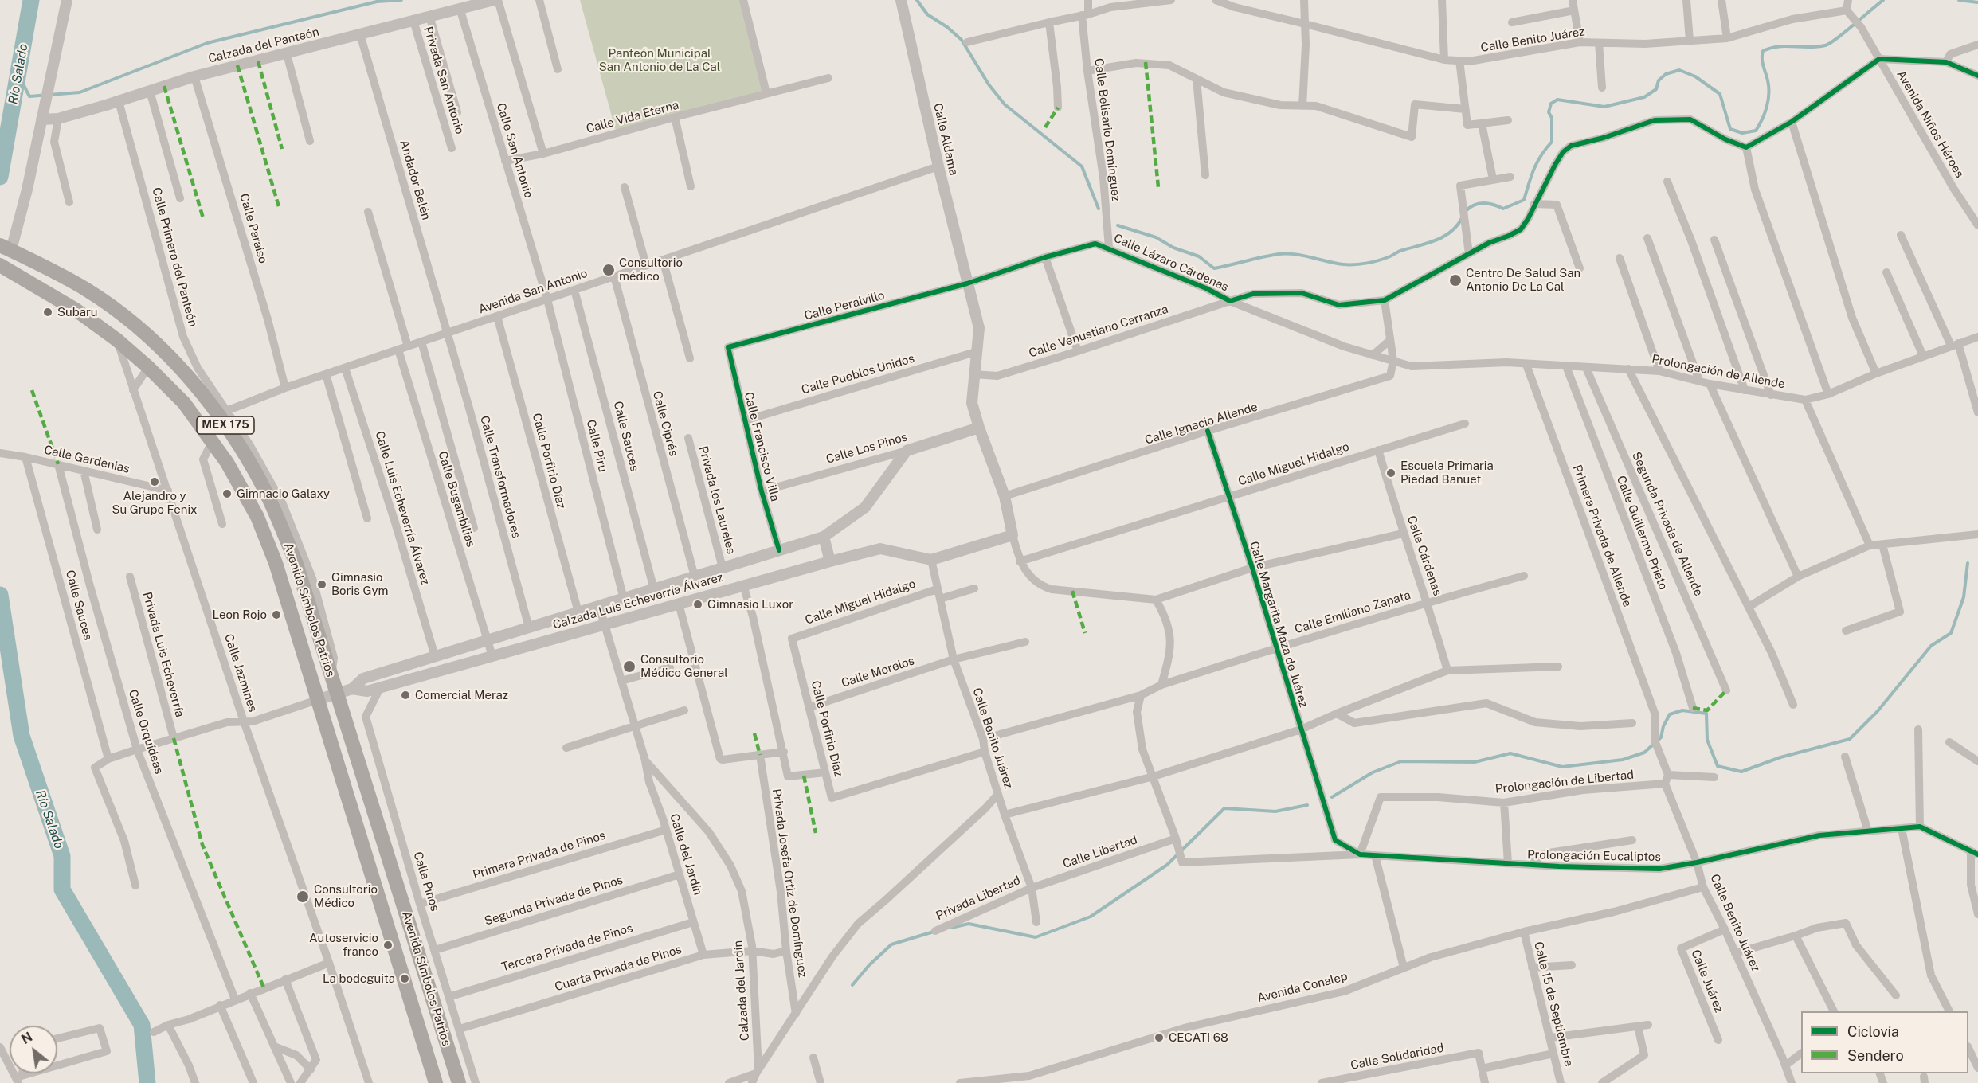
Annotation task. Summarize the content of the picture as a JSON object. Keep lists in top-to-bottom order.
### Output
{
  "streets": {
    "highway": ["MEX 175", "Avenida Símbolos Patrios"],
    "street": [
      "Calle Benito Juárez",
      "Calzada del Panteón",
      "Privada San Antonio",
      "Calle Vida Eterna",
      "Avenida Niños Héroes",
      "Calle Belisario Domínguez",
      "Calle Aldama",
      "Calle San Antonio",
      "Andador Belén",
      "Calle Paraíso",
      "Calle Primera del Panteón",
      "Calle Lázaro Cárdenas",
      "Avenida San Antonio",
      "Calle Peralvillo",
      "Calle Venustiano Carranza",
      "Prolongación de Allende",
      "Calle Pueblos Unidos",
      "Calle Ciprés",
      "Calle Ignacio Allende",
      "Calle Sauces",
      "Calle Piru",
      "Calle Francisco Villa",
      "Calle Los Pinos",
      "Calle Gardenias",
      "Calle Porfirio Díaz",
      "Calle Miguel Hidalgo",
      "Calle Transformadores",
      "Calle Bugambilias",
      "Privada los Laureles",
      "Calle Luis Echeverría Álvarez",
      "Segunda Privada de Allende",
      "Calle Guillermo Prieto",
      "Primera Privada de Allende",
      "Calle Cárdenas",
      "Calzada Luis Echeverría Álvarez",
      "Calle Emiliano Zapata",
      "Calle Margarita Maza de Juárez",
      "Privada Luis Echeverría",
      "Calle Morelos",
      "Calle Jazmines",
      "Calle Orquídeas",
      "Prolongación de Libertad",
      "Calle Libertad",
      "Calle del Jardín",
      "Primera Privada de Pinos",
      "Prolongación Eucaliptos",
      "Calle Pinos",
      "Privada Josefa Ortiz de Domínguez",
      "Privada Libertad",
      "Segunda Privada de Pinos",
      "Tercera Privada de Pinos",
      "Cuarta Privada de Pinos",
      "Calle Juárez",
      "Avenida Conalep",
      "Calzada del Jardín",
      "Calle 15 de Septiembre",
      "Calle Solidaridad"
    ]
  },
  "crossings": [
    ["Calle Benito Juárez", "Avenida Niños Héroes"],
    ["Calle Benito Juárez", "Calle Porfirio Díaz"],
    ["Calle Benito Juárez", "Calle Miguel Hidalgo"],
    ["Calle Benito Juárez", "Calzada Luis Echeverría Álvarez"],
    ["Calle Benito Juárez", "Calle Morelos"],
    ["Calle Benito Juárez", "Prolongación de Libertad"],
    ["Calle Benito Juárez", "Calle Libertad"],
    ["Calle Benito Juárez", "Prolongación Eucaliptos"],
    ["Calle Benito Juárez", "Privada Libertad"],
    ["Calle Benito Juárez", "Calle Juárez"],
    ["Calle Benito Juárez", "Avenida Conalep"],
    ["Calzada del Panteón", "Privada San Antonio"],
    ["Calzada del Panteón", "Calle San Antonio"],
    ["Calzada del Panteón", "Andador Belén"],
    ["Calzada del Panteón", "Calle Paraíso"],
    ["Calzada del Panteón", "Calle Primera del Panteón"],
    ["Calle Vida Eterna", "Calle San Antonio"],
    ["Calle Belisario Domínguez", "Calle Lázaro Cárdenas"],
    ["Calle Aldama", "Calle Lázaro Cárdenas"],
    ["Calle Aldama", "Avenida San Antonio"],
    ["Calle Aldama", "Calle Peralvillo"],
    ["Calle Aldama", "Calle Venustiano Carranza"],
    ["Calle Aldama", "Calle Pueblos Unidos"],
    ["Calle Aldama", "Calle Ignacio Allende"],
    ["Calle Aldama", "Calle Los Pinos"],
    ["Calle San Antonio", "Avenida San Antonio"],
    ["Calle San Antonio", "Calle Piru"],
    ["Andador Belén", "Avenida San Antonio"],
    ["Andador Belén", "Calle Transformadores"],
    ["Calle Paraíso", "Avenida San Antonio"],
    ["Calle Primera del Panteón", "Avenida San Antonio"],
    ["Calle Primera del Panteón", "Avenida Símbolos Patrios"],
    ["Calle Lázaro Cárdenas", "Calle Peralvillo"],
    ["Calle Lázaro Cárdenas", "Calle Venustiano Carranza"],
    ["Avenida San Antonio", "Calle Ciprés"],
    ["Avenida San Antonio", "Calle Sauces"],
    ["Avenida San Antonio", "Calle Piru"],
    ["Avenida San Antonio", "Calle Porfirio Díaz"],
    ["Avenida San Antonio", "Calle Transformadores"],
    ["Avenida San Antonio", "Calle Bugambilias"],
    ["Avenida San Antonio", "Calle Luis Echeverría Álvarez"],
    ["Avenida San Antonio", "Avenida Símbolos Patrios"],
    ["Calle Peralvillo", "Calle Francisco Villa"],
    ["Prolongación de Allende", "Calle Ignacio Allende"],
    ["Prolongación de Allende", "Segunda Privada de Allende"],
    ["Prolongación de Allende", "Calle Guillermo Prieto"],
    ["Prolongación de Allende", "Primera Privada de Allende"],
    ["Calle Pueblos Unidos", "Calle Francisco Villa"],
    ["Calle Ciprés", "Calzada Luis Echeverría Álvarez"],
    ["Calle Ignacio Allende", "Calle Margarita Maza de Juárez"],
    ["Calle Sauces", "Calle Gardenias"],
    ["Calle Sauces", "Calzada Luis Echeverría Álvarez"],
    ["Calle Piru", "Calzada Luis Echeverría Álvarez"],
    ["Calle Francisco Villa", "Calle Los Pinos"],
    ["Calle Francisco Villa", "Calzada Luis Echeverría Álvarez"],
    ["Calle Los Pinos", "Calzada Luis Echeverría Álvarez"],
    ["Calle Gardenias", "Calle Jazmines"],
    ["Calle Gardenias", "Calle Orquídeas"],
    ["Calle Porfirio Díaz", "Calle Miguel Hidalgo"],
    ["Calle Porfirio Díaz", "Calzada Luis Echeverría Álvarez"],
    ["Calle Porfirio Díaz", "Calle Morelos"],
    ["Calle Miguel Hidalgo", "Calle Cárdenas"],
    ["Calle Miguel Hidalgo", "Calle Margarita Maza de Juárez"],
    ["Calle Transformadores", "Calzada Luis Echeverría Álvarez"],
    ["Calle Bugambilias", "Calzada Luis Echeverría Álvarez"],
    ["Privada los Laureles", "Calzada Luis Echeverría Álvarez"],
    ["Calle Luis Echeverría Álvarez", "Calzada Luis Echeverría Álvarez"],
    ["Calle Cárdenas", "Calle Emiliano Zapata"],
    ["Calzada Luis Echeverría Álvarez", "Avenida Símbolos Patrios"],
    ["Calzada Luis Echeverría Álvarez", "Calle Pinos"],
    ["Calzada Luis Echeverría Álvarez", "Calzada del Jardín"],
    ["Avenida Símbolos Patrios", "Calle Jazmines"],
    ["Calle Emiliano Zapata", "Calle Margarita Maza de Juárez"],
    ["Calle Emiliano Zapata", "Prolongación Eucaliptos"],
    ["Calle Margarita Maza de Juárez", "Prolongación Eucaliptos"],
    ["Prolongación de Libertad", "Prolongación Eucaliptos"],
    ["Calle Libertad", "Prolongación Eucaliptos"],
    ["Calle Libertad", "Privada Libertad"],
    ["Calle del Jardín", "Primera Privada de Pinos"],
    ["Calle del Jardín", "Segunda Privada de Pinos"],
    ["Calle del Jardín", "Tercera Privada de Pinos"],
    ["Calle del Jardín", "Cuarta Privada de Pinos"],
    ["Calle del Jardín", "Calzada del Jardín"],
    ["Primera Privada de Pinos", "Calle Pinos"],
    ["Calle Pinos", "Segunda Privada de Pinos"],
    ["Calle Pinos", "Tercera Privada de Pinos"],
    ["Calle Pinos", "Cuarta Privada de Pinos"],
    ["Privada Josefa Ortiz de Domínguez", "Cuarta Privada de Pinos"],
    ["Cuarta Privada de Pinos", "Calzada del Jardín"],
    ["Avenida Conalep", "Calle 15 de Septiembre"]
  ],
  "water": ["Río Salado"],
  "parks": ["Panteón Municipal San Antonio de La Cal"],
  "places": [
    "Consultorio médico",
    "Centro De Salud San Antonio De La Cal",
    "Subaru",
    "Escuela Primaria Piedad Banuet",
    "Alejandro y Su Grupo Fenix",
    "Gimnacio Galaxy",
    "Gimnasio Boris Gym",
    "Gimnasio Luxor",
    "Leon Rojo",
    "Consultorio Médico General",
    "Comercial Meraz",
    "Consultorio Médico",
    "Autoservicio franco",
    "La bodeguita",
    "CECATI 68"
  ],
  "legend": ["Ciclovía", "Sendero"],
  "north": "top left"
}
